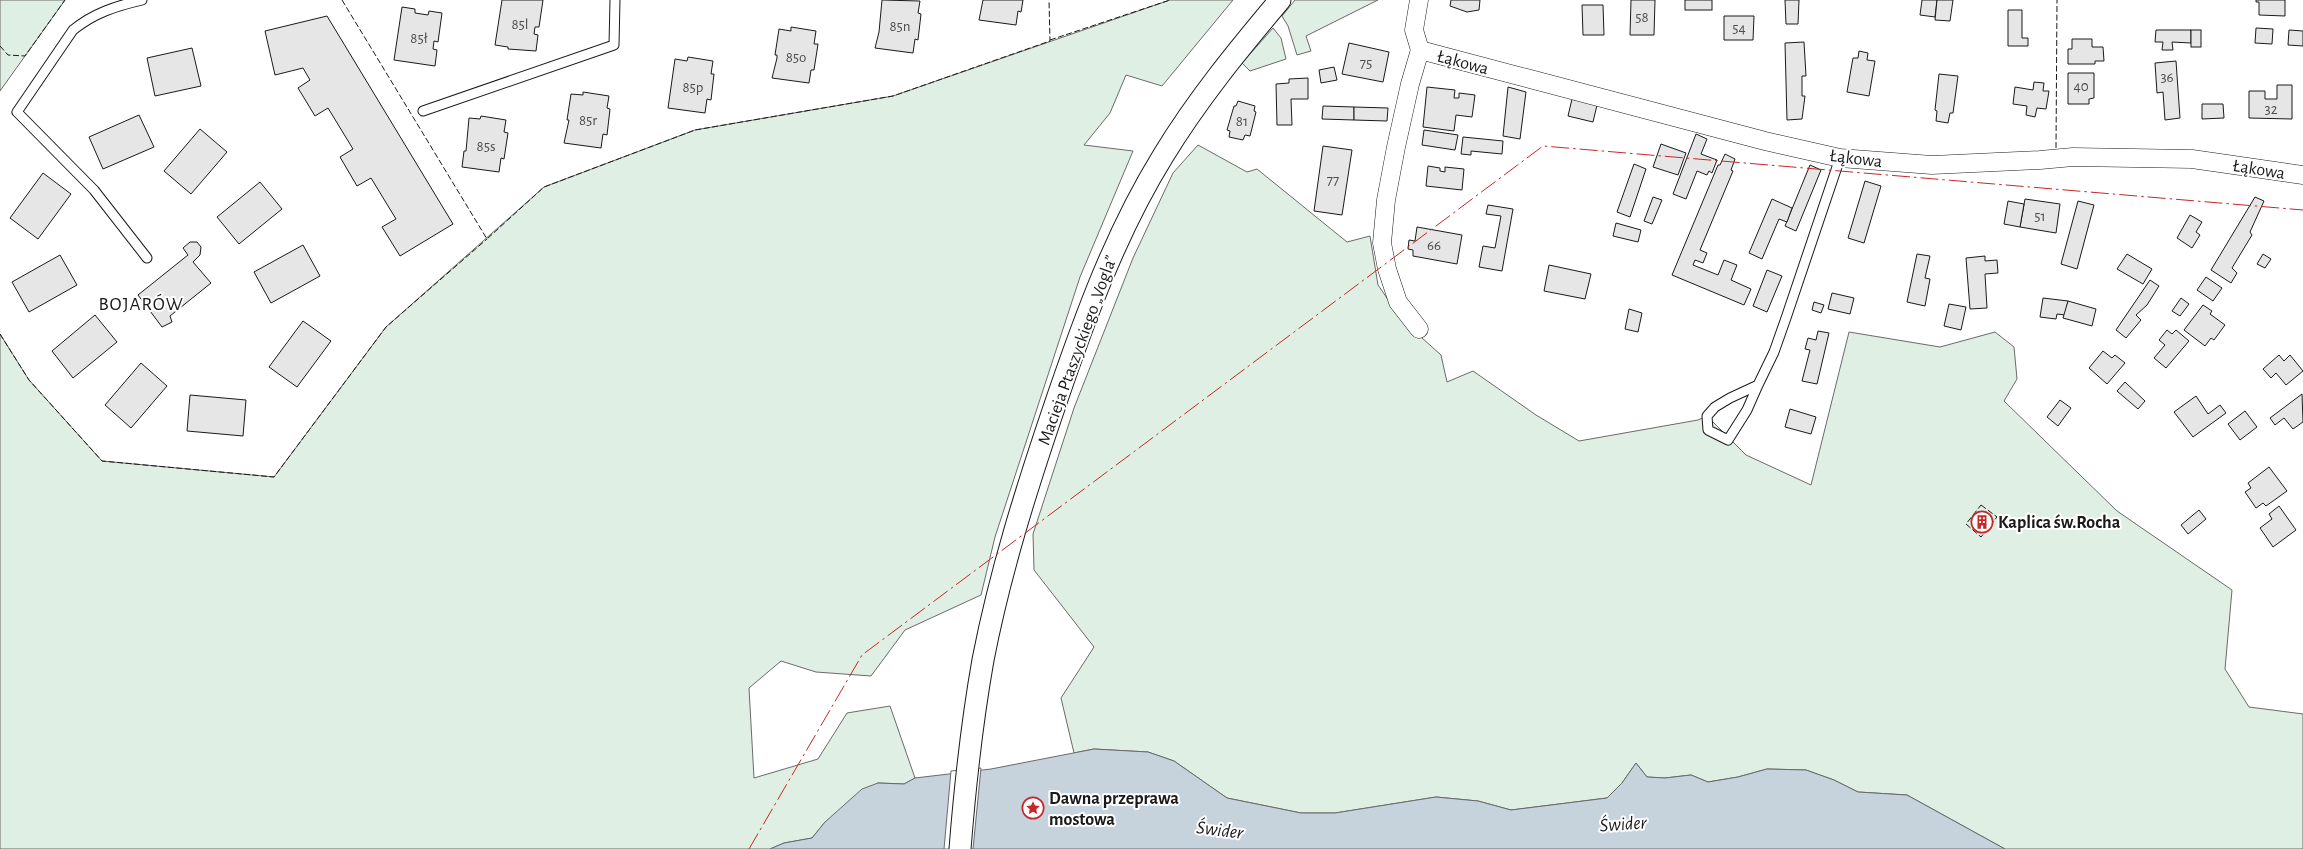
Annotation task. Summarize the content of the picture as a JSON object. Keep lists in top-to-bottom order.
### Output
{
  "streets": {
    "street": ["Łąkowa", "Macieja Ptaszyckiego „Vogla”"]
  },
  "districts": ["BOJARÓW"],
  "water": ["Świder"],
  "places": {
    "building": ["Kaplica św.Rocha"],
    "place": ["Dawna przeprawa mostowa"]
  },
  "house_numbers": [
    "58",
    "85l",
    "85n",
    "54",
    "85ł",
    "85o",
    "75",
    "36",
    "40",
    "85p",
    "32",
    "85r",
    "81",
    "85s",
    "77",
    "51",
    "66"
  ]
}
